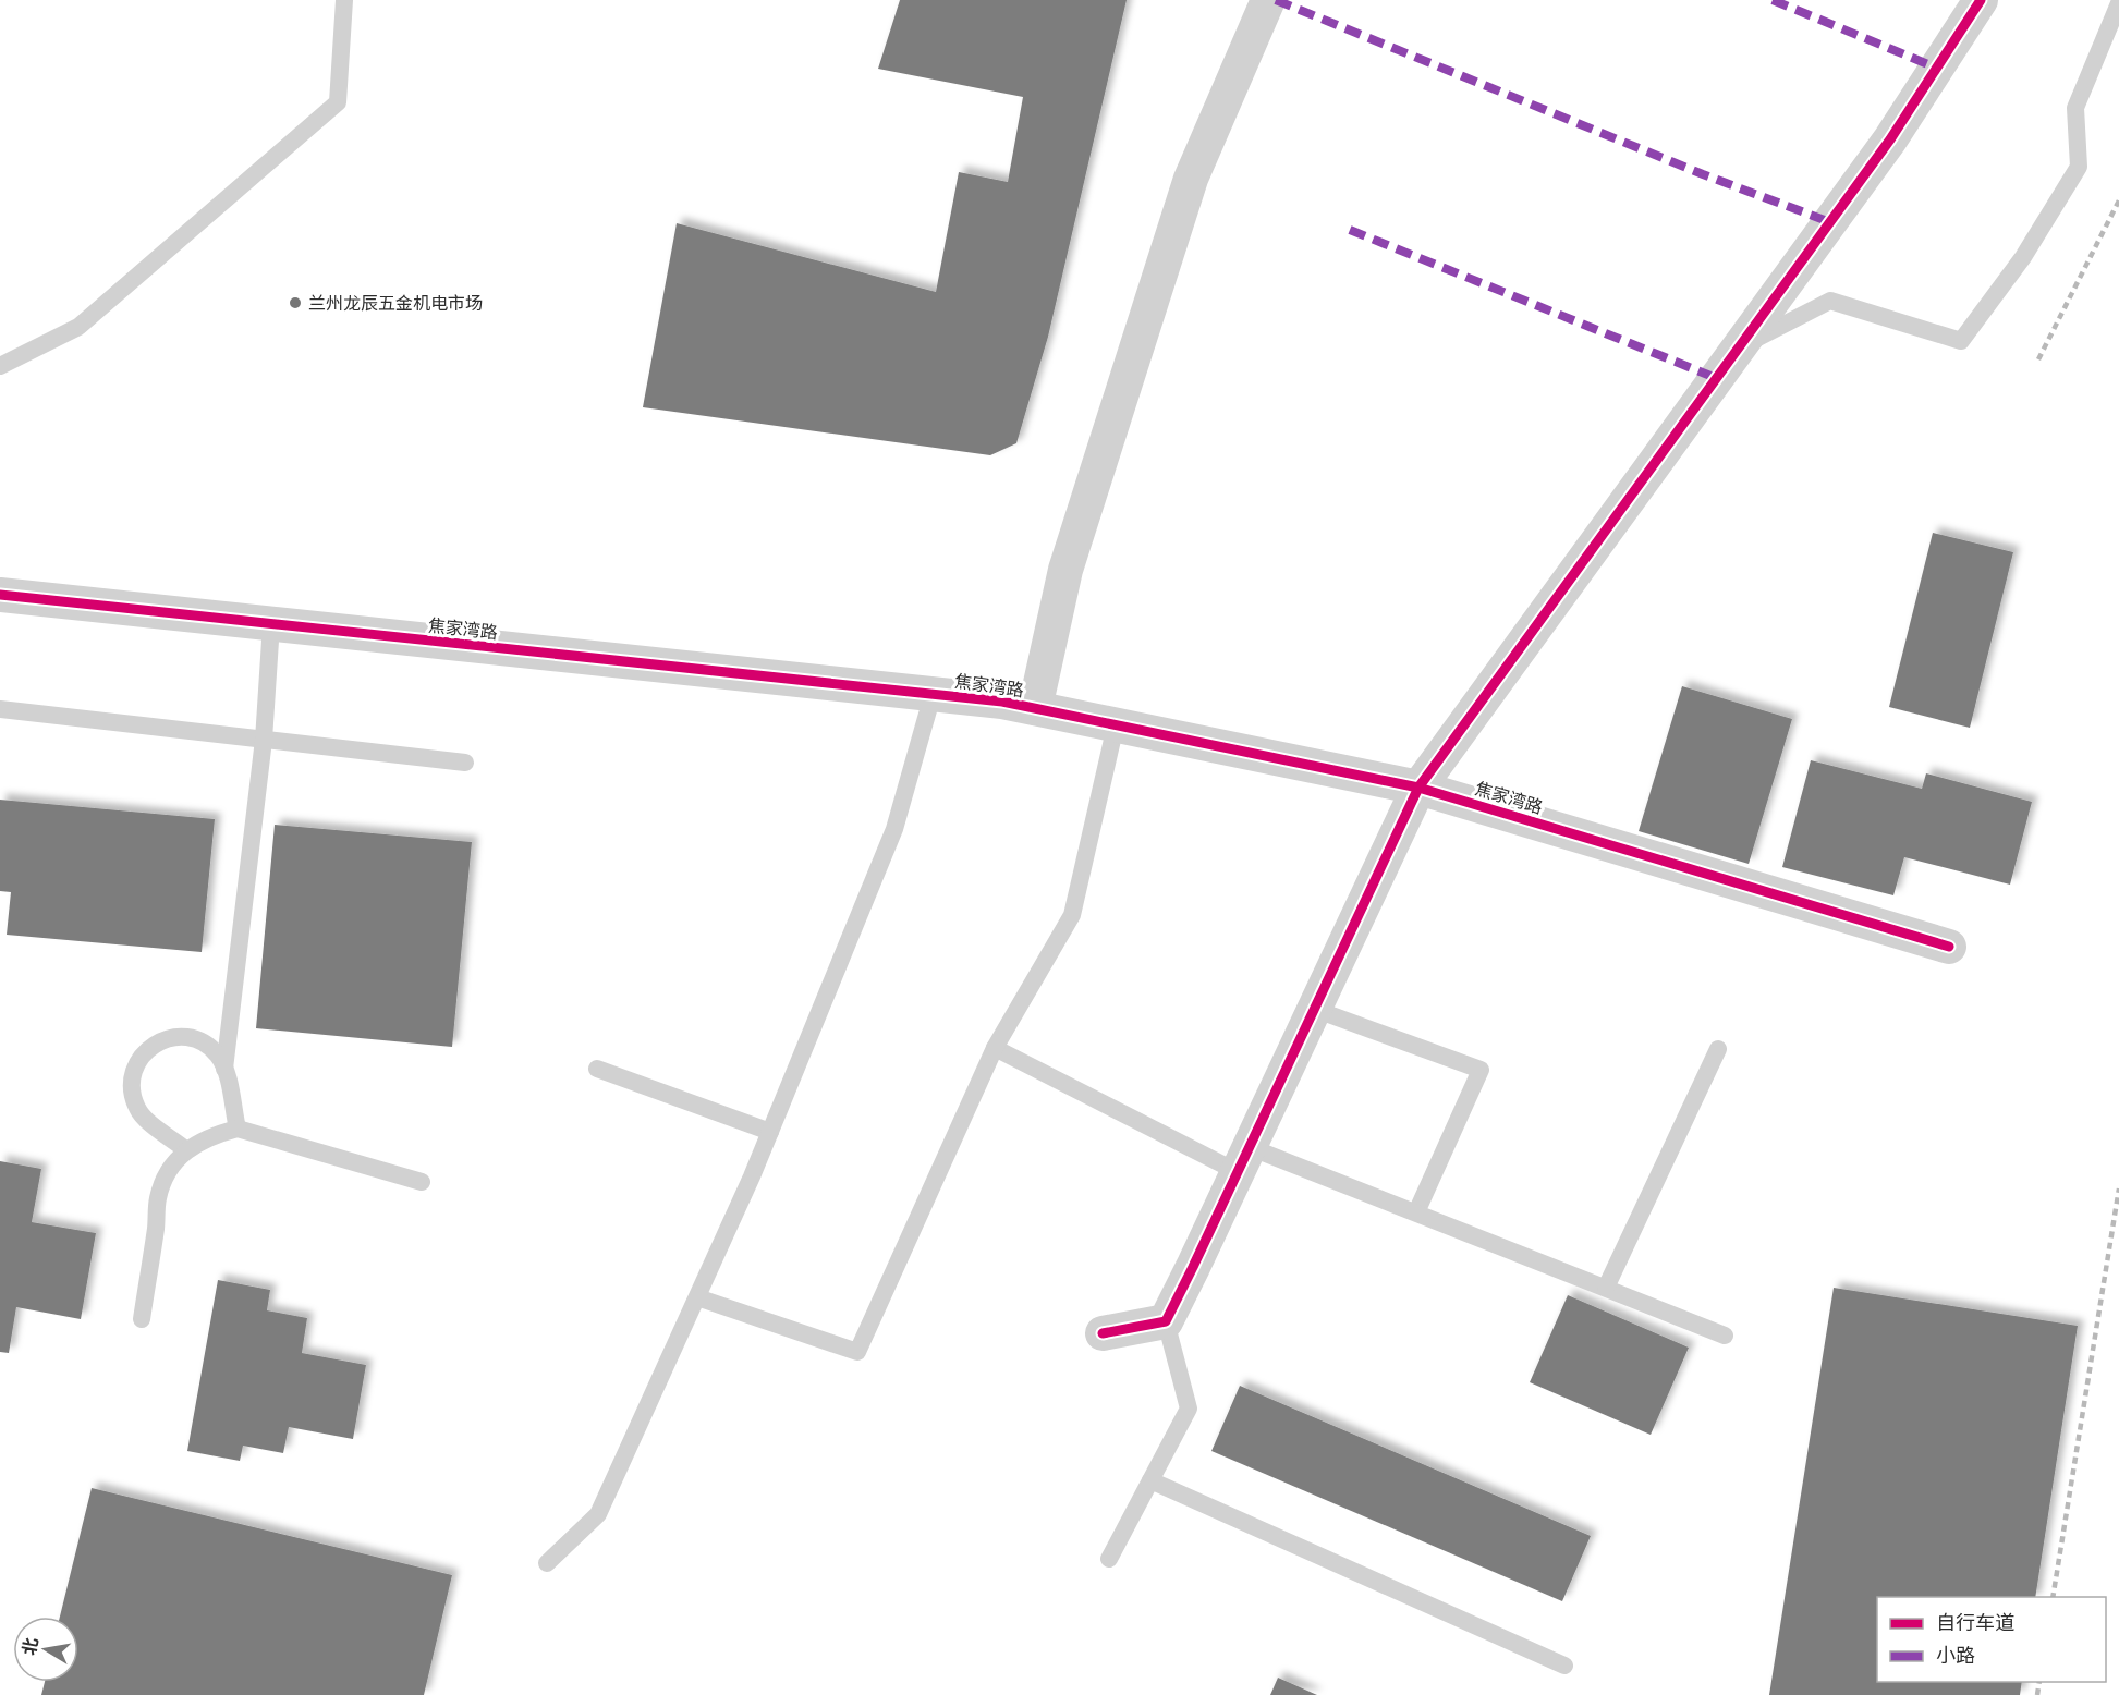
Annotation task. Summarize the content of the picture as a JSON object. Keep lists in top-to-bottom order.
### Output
{
  "streets": {
    "street": ["焦家湾路"]
  },
  "places": ["兰州龙辰五金机电市场"],
  "legend": ["自行车道", "小路"],
  "north": "left"
}
